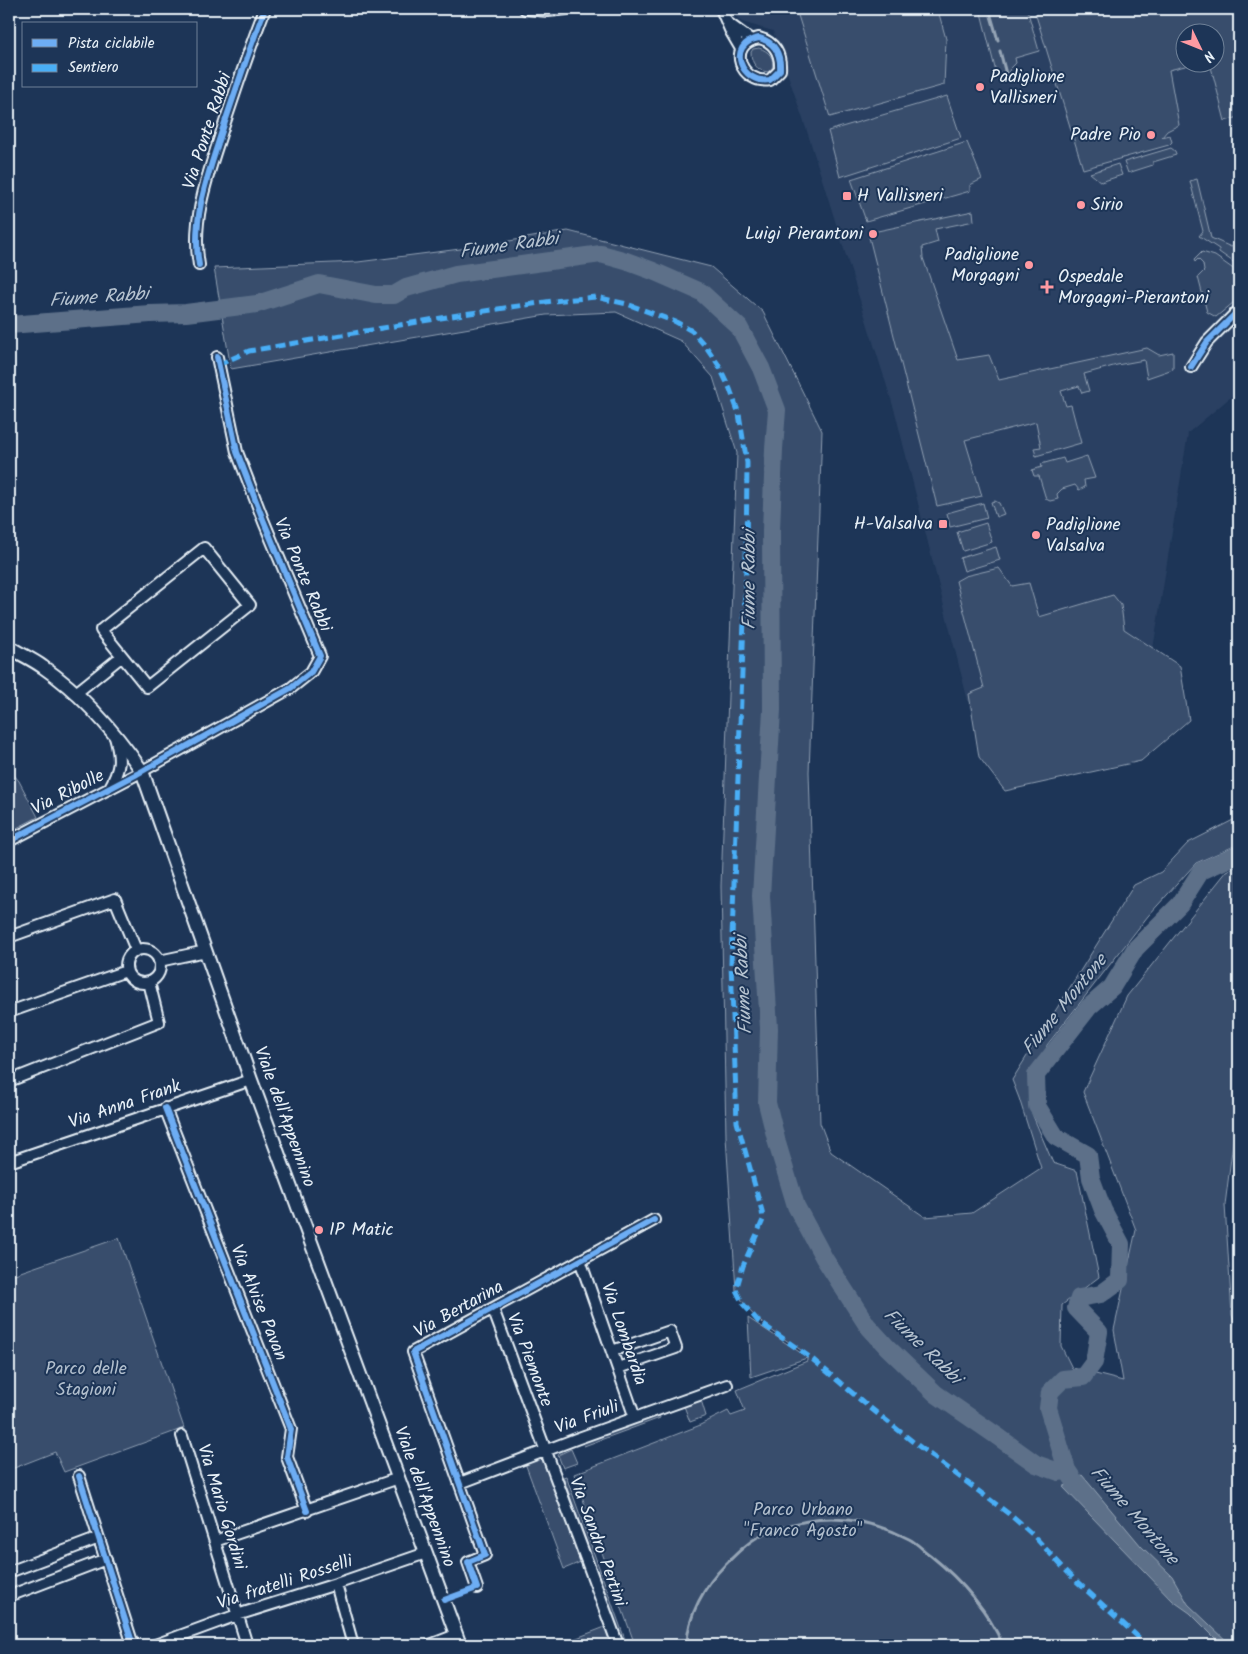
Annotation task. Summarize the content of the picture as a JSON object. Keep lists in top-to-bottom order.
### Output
{
  "streets": {
    "main road": ["Viale dell'Appennino"],
    "street": [
      "Via Ponte Rabbi",
      "Via Ribolle",
      "Via Anna Frank",
      "Via Alvise Pavan",
      "Via Bertarina",
      "Via Lombardia",
      "Via Piemonte",
      "Via Friuli",
      "Via Mario Gordini",
      "Via Sandro Pertini",
      "Via fratelli Rosselli"
    ]
  },
  "crossings": [
    ["Via Ponte Rabbi", "Via Ribolle"],
    ["Via Ponte Rabbi", "Viale dell'Appennino"],
    ["Via Ribolle", "Viale dell'Appennino"],
    ["Via Anna Frank", "Viale dell'Appennino"],
    ["Via Anna Frank", "Via Alvise Pavan"],
    ["Viale dell'Appennino", "Via fratelli Rosselli"],
    ["Via Bertarina", "Via Lombardia"],
    ["Via Bertarina", "Via Piemonte"],
    ["Via Bertarina", "Via Friuli"],
    ["Via Lombardia", "Via Friuli"],
    ["Via Piemonte", "Via Friuli"],
    ["Via Piemonte", "Via Sandro Pertini"],
    ["Via Friuli", "Via Sandro Pertini"],
    ["Via Mario Gordini", "Via fratelli Rosselli"]
  ],
  "water": ["Fiume Rabbi", "Fiume Montone"],
  "parks": ["Parco delle Stagioni", "Parco Urbano \"Franco Agosto\""],
  "places": {
    "other": [
      "Padiglione Vallisneri",
      "Padre Pio",
      "Sirio",
      "Luigi Pierantoni",
      "Padiglione Morgagni",
      "Padiglione Valsalva",
      "IP Matic"
    ],
    "transit": ["H Vallisneri", "H-Valsalva"],
    "health": ["Ospedale Morgagni-Pierantoni"]
  },
  "legend": ["Pista ciclabile", "Sentiero"],
  "north": "bottom right"
}
